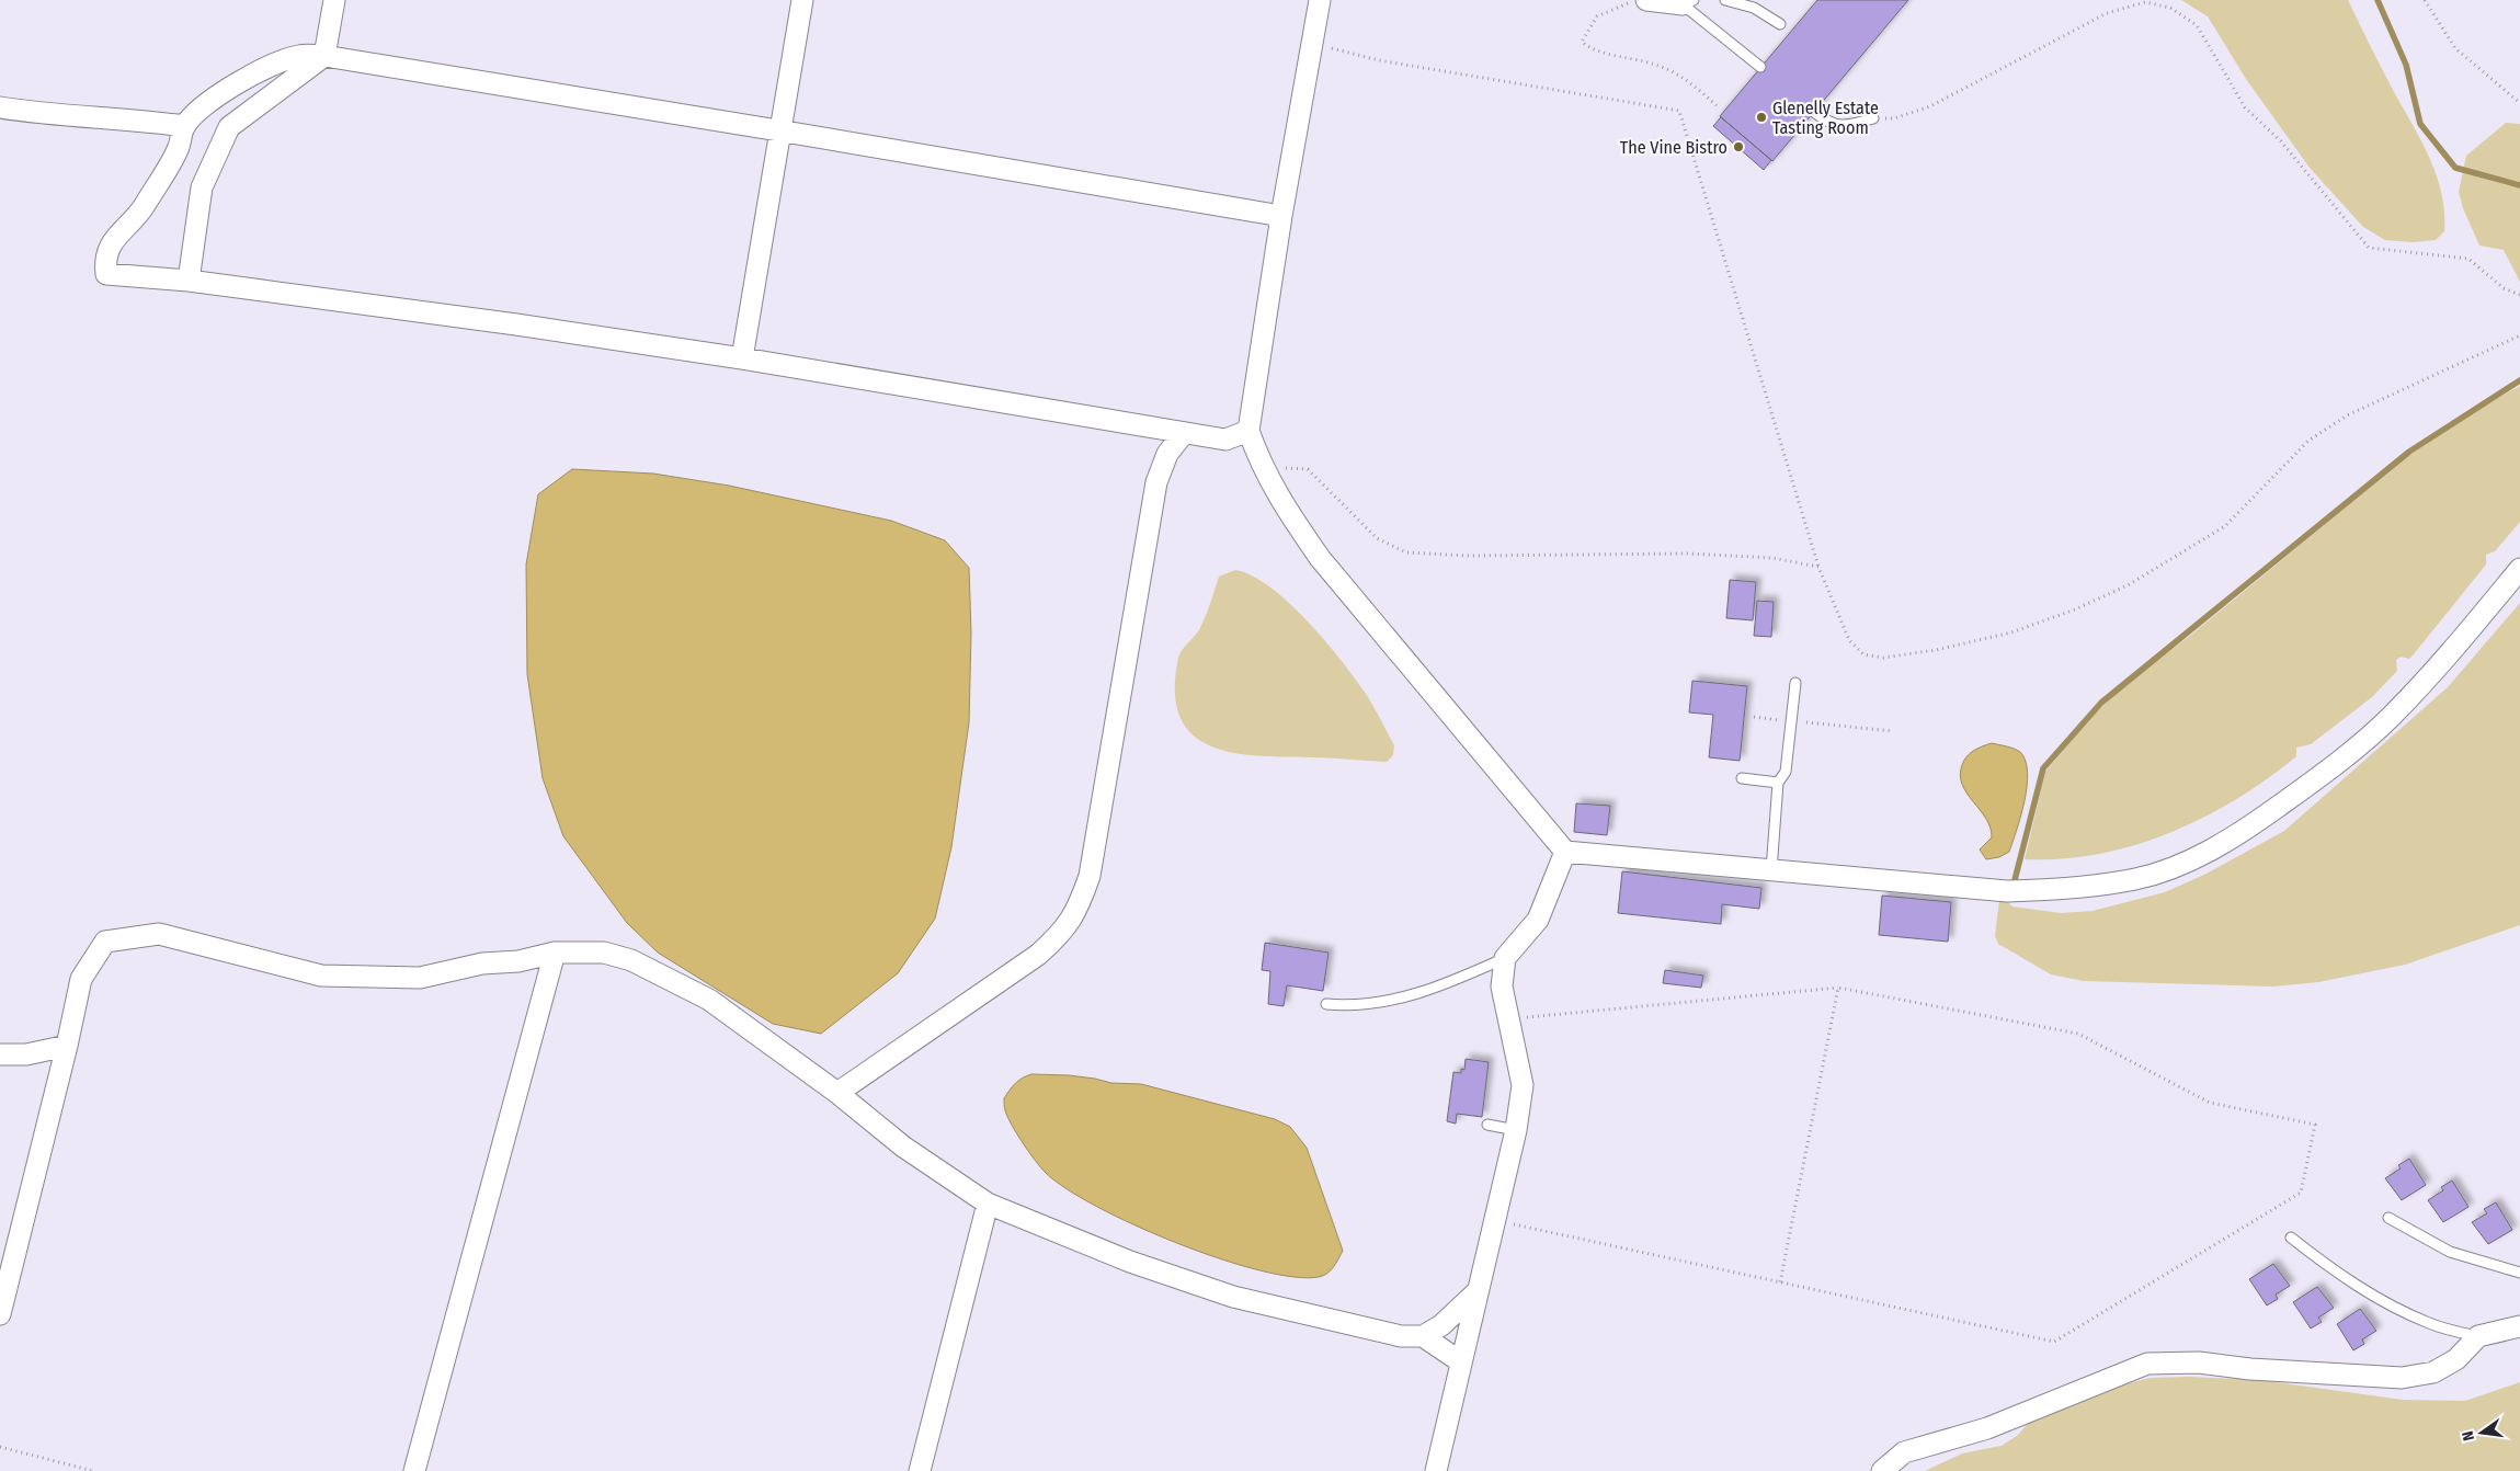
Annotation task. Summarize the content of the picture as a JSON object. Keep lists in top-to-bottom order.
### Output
{
  "places": ["Glenelly Estate Tasting Room", "The Vine Bistro"],
  "north": "left"
}
